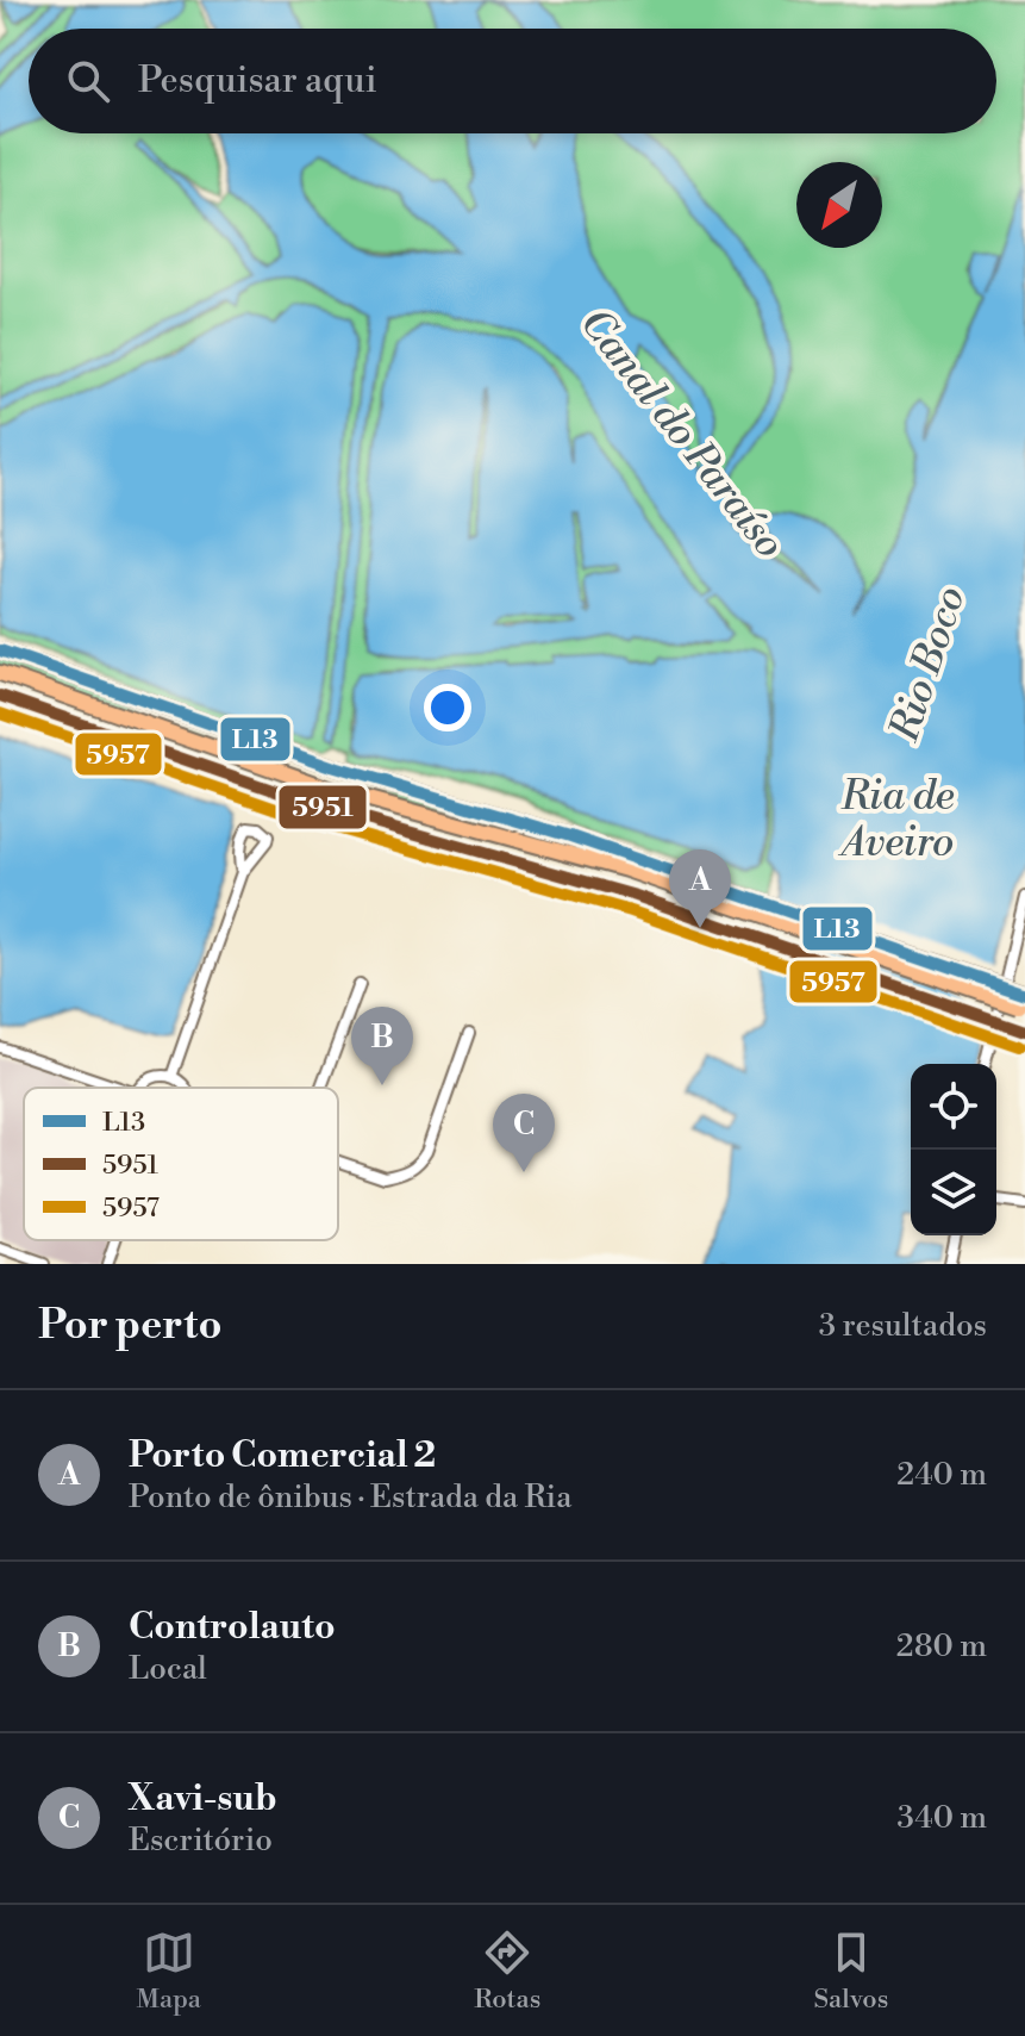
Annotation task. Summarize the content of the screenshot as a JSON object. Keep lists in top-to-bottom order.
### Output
{
  "water": ["Canal do Paraíso", "Rio Boco", "Ria de Aveiro"],
  "lines": ["transit line L13", "transit line 5951", "transit line 5957"],
  "legend": ["L13", "5951", "5957"],
  "north": "bottom left",
  "page": {
    "search": "Pesquisar aqui",
    "pins": ["A", "B", "C"],
    "heading": ["Por perto", "3 resultados"],
    "list": [
      {
        "mark": "A",
        "name": "Porto Comercial 2",
        "note": "Ponto de ônibus · Estrada da Ria",
        "value": "240 m"
      },
      {
        "mark": "B",
        "name": "Controlauto",
        "note": "Local",
        "value": "280 m"
      },
      {
        "mark": "C",
        "name": "Xavi-sub",
        "note": "Escritório",
        "value": "340 m"
      }
    ],
    "nav": ["Mapa", "Rotas", "Salvos"]
  }
}
